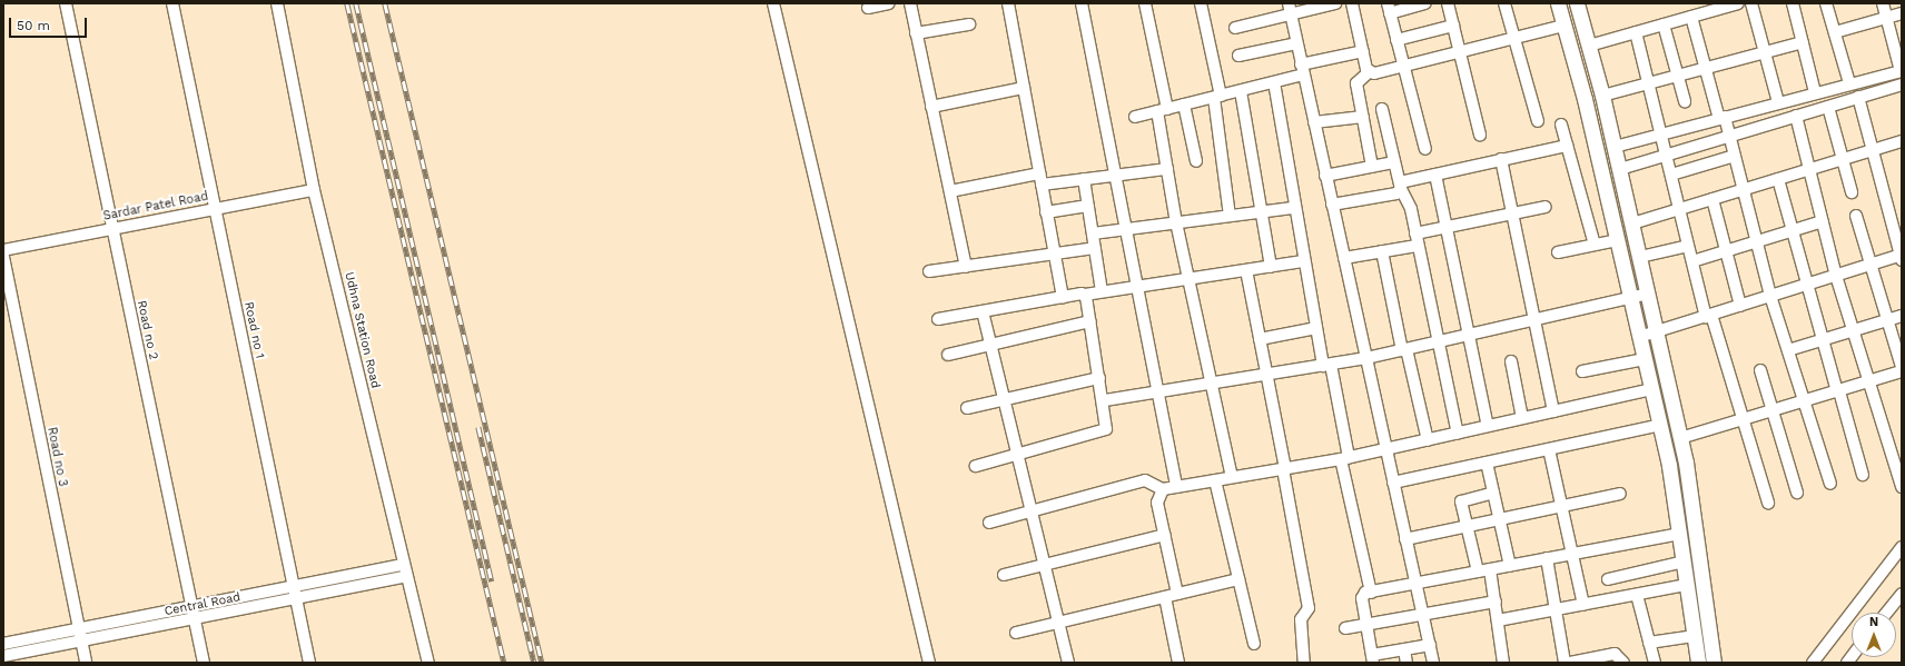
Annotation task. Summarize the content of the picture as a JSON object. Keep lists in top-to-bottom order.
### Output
{
  "streets": {
    "street": [
      "Sardar Patel Road",
      "Road no 2",
      "Road no 1",
      "Udhna Station Road",
      "Road no 3",
      "Central Road"
    ]
  },
  "crossings": [
    ["Sardar Patel Road", "Road no 2"],
    ["Sardar Patel Road", "Road no 1"],
    ["Sardar Patel Road", "Udhna Station Road"],
    ["Road no 2", "Central Road"],
    ["Road no 1", "Central Road"],
    ["Udhna Station Road", "Central Road"],
    ["Road no 3", "Central Road"]
  ],
  "scale_bar": "50 m",
  "north": "top"
}
